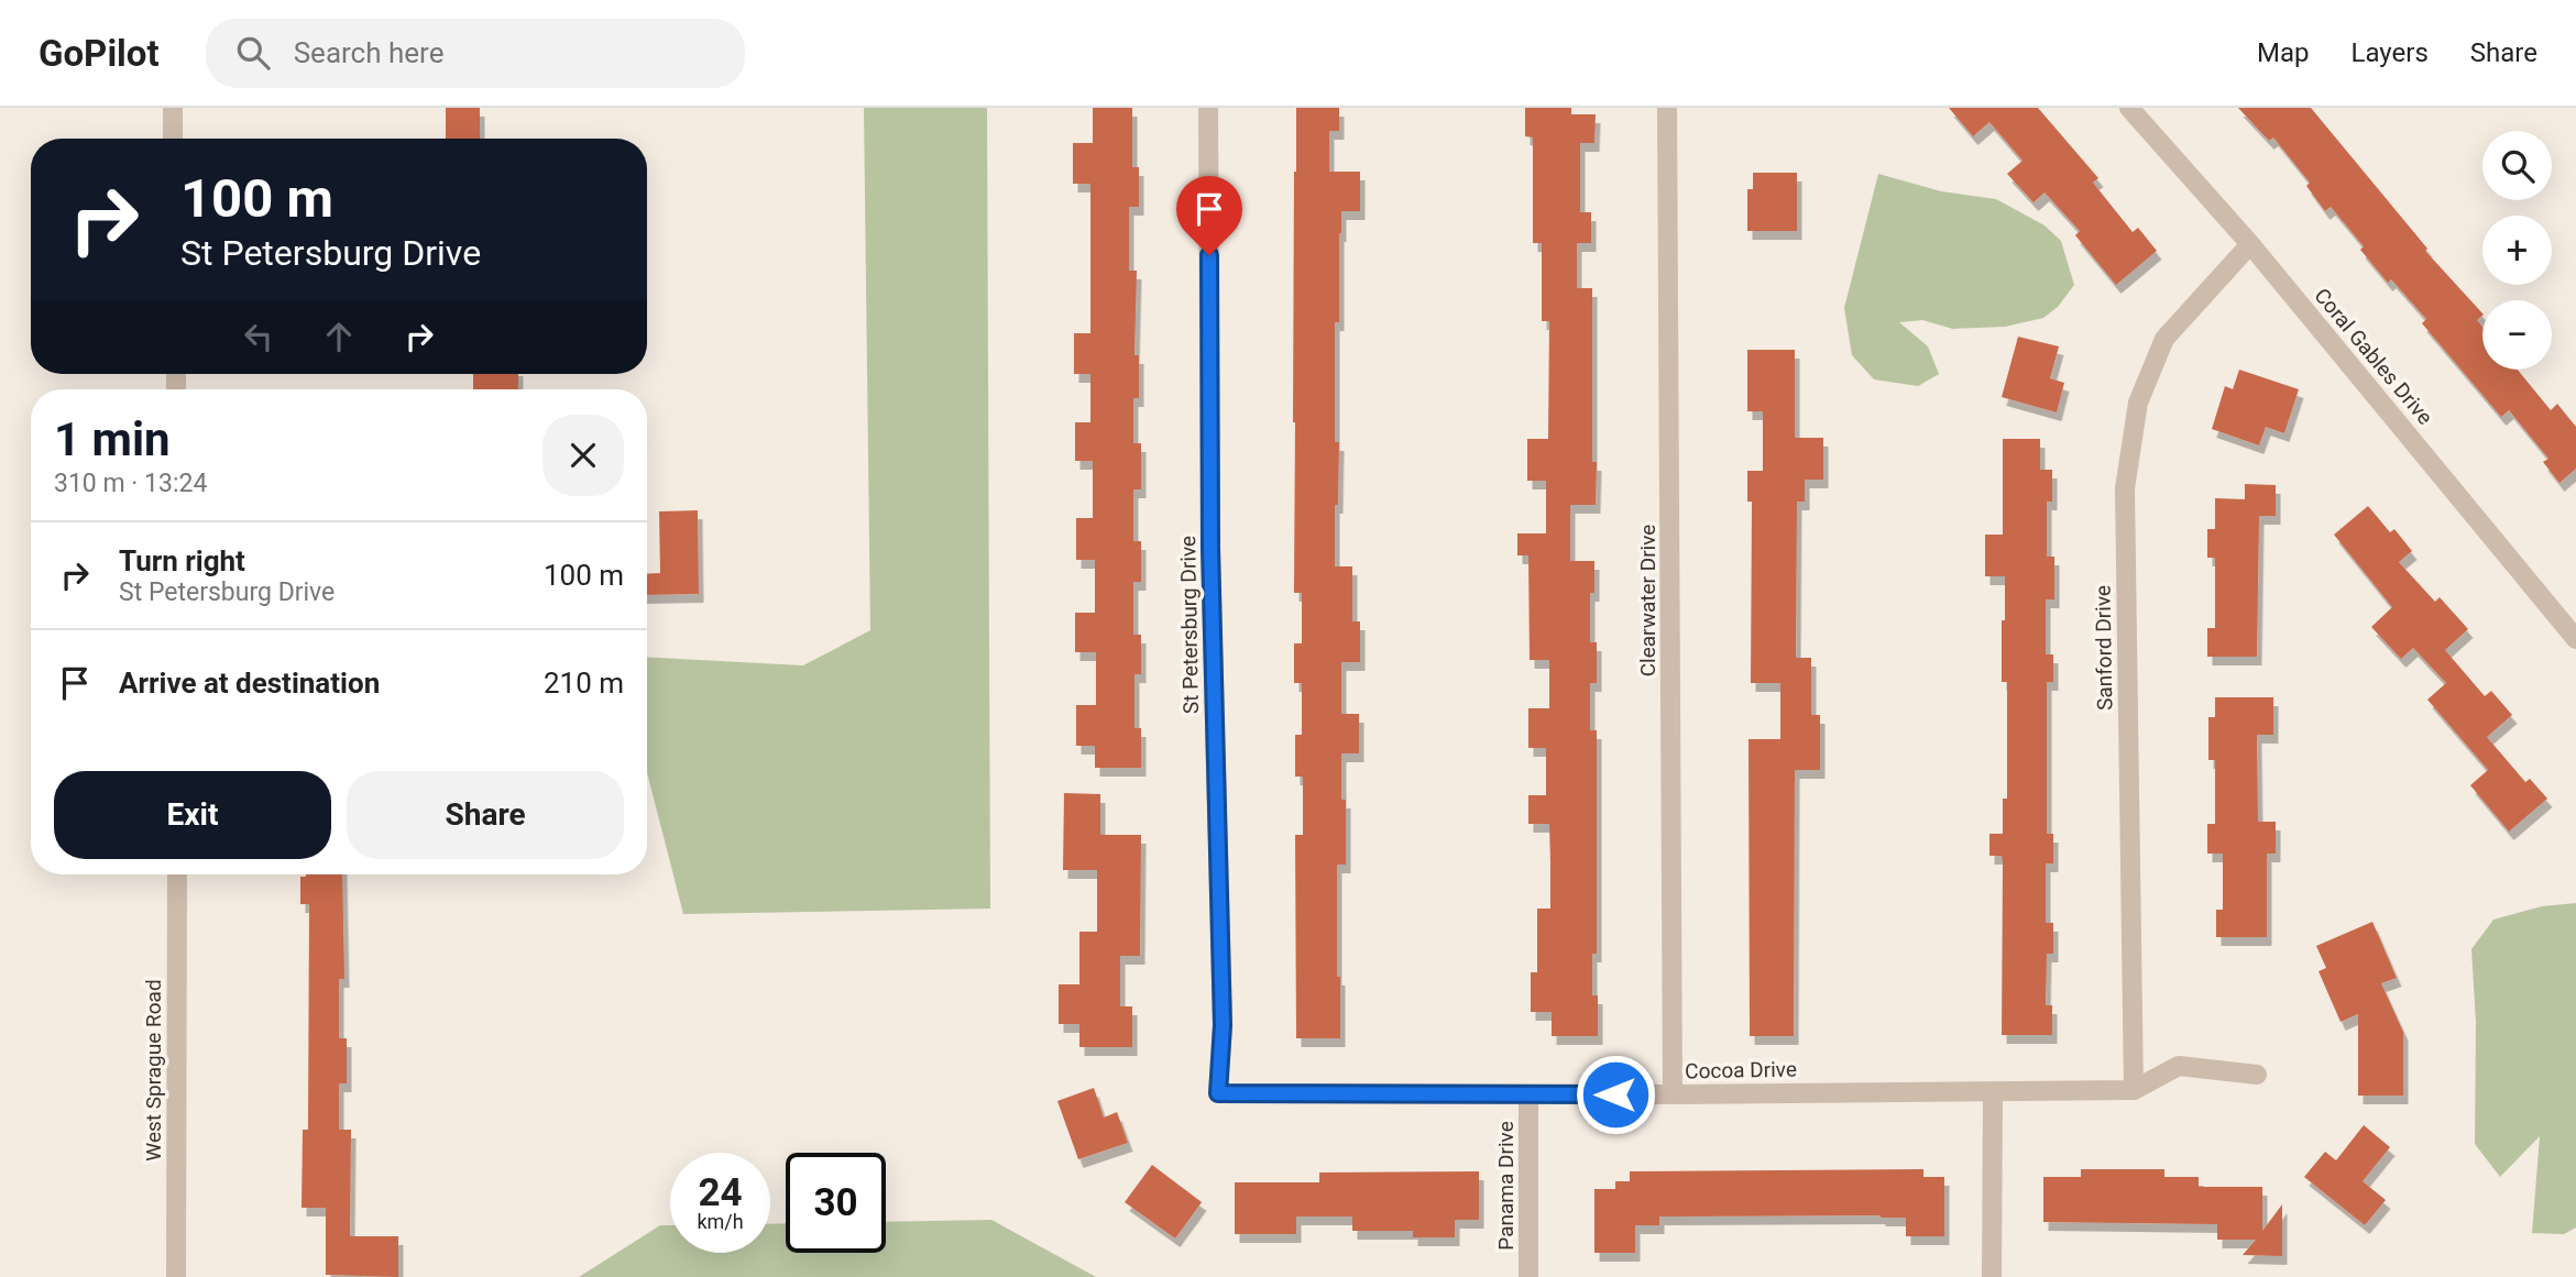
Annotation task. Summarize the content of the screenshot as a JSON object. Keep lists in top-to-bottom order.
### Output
{
  "streets": {
    "street": [
      "Coral Gables Drive",
      "Clearwater Drive",
      "St Petersburg Drive",
      "Sanford Drive",
      "West Sprague Road",
      "Cocoa Drive",
      "Panama Drive"
    ]
  },
  "crossings": [
    ["Coral Gables Drive", "Sanford Drive"],
    ["Clearwater Drive", "Cocoa Drive"],
    ["St Petersburg Drive", "Cocoa Drive"],
    ["Sanford Drive", "Cocoa Drive"],
    ["Cocoa Drive", "Panama Drive"]
  ],
  "page": {
    "header": "GoPilot",
    "search": "Search here",
    "nav": ["Map", "Layers", "Share"],
    "map_buttons": ["+", "−"],
    "turn": ["100 m", "St Petersburg Drive"],
    "heading": ["1 min", "310 m · 13:24"],
    "list": [
      {
        "name": "Turn right",
        "note": "St Petersburg Drive",
        "value": "100 m"
      },
      {
        "name": "Arrive at destination",
        "value": "210 m"
      }
    ],
    "buttons": ["Exit", "Share"],
    "speed": "24 km/h",
    "limit": "30"
  }
}
